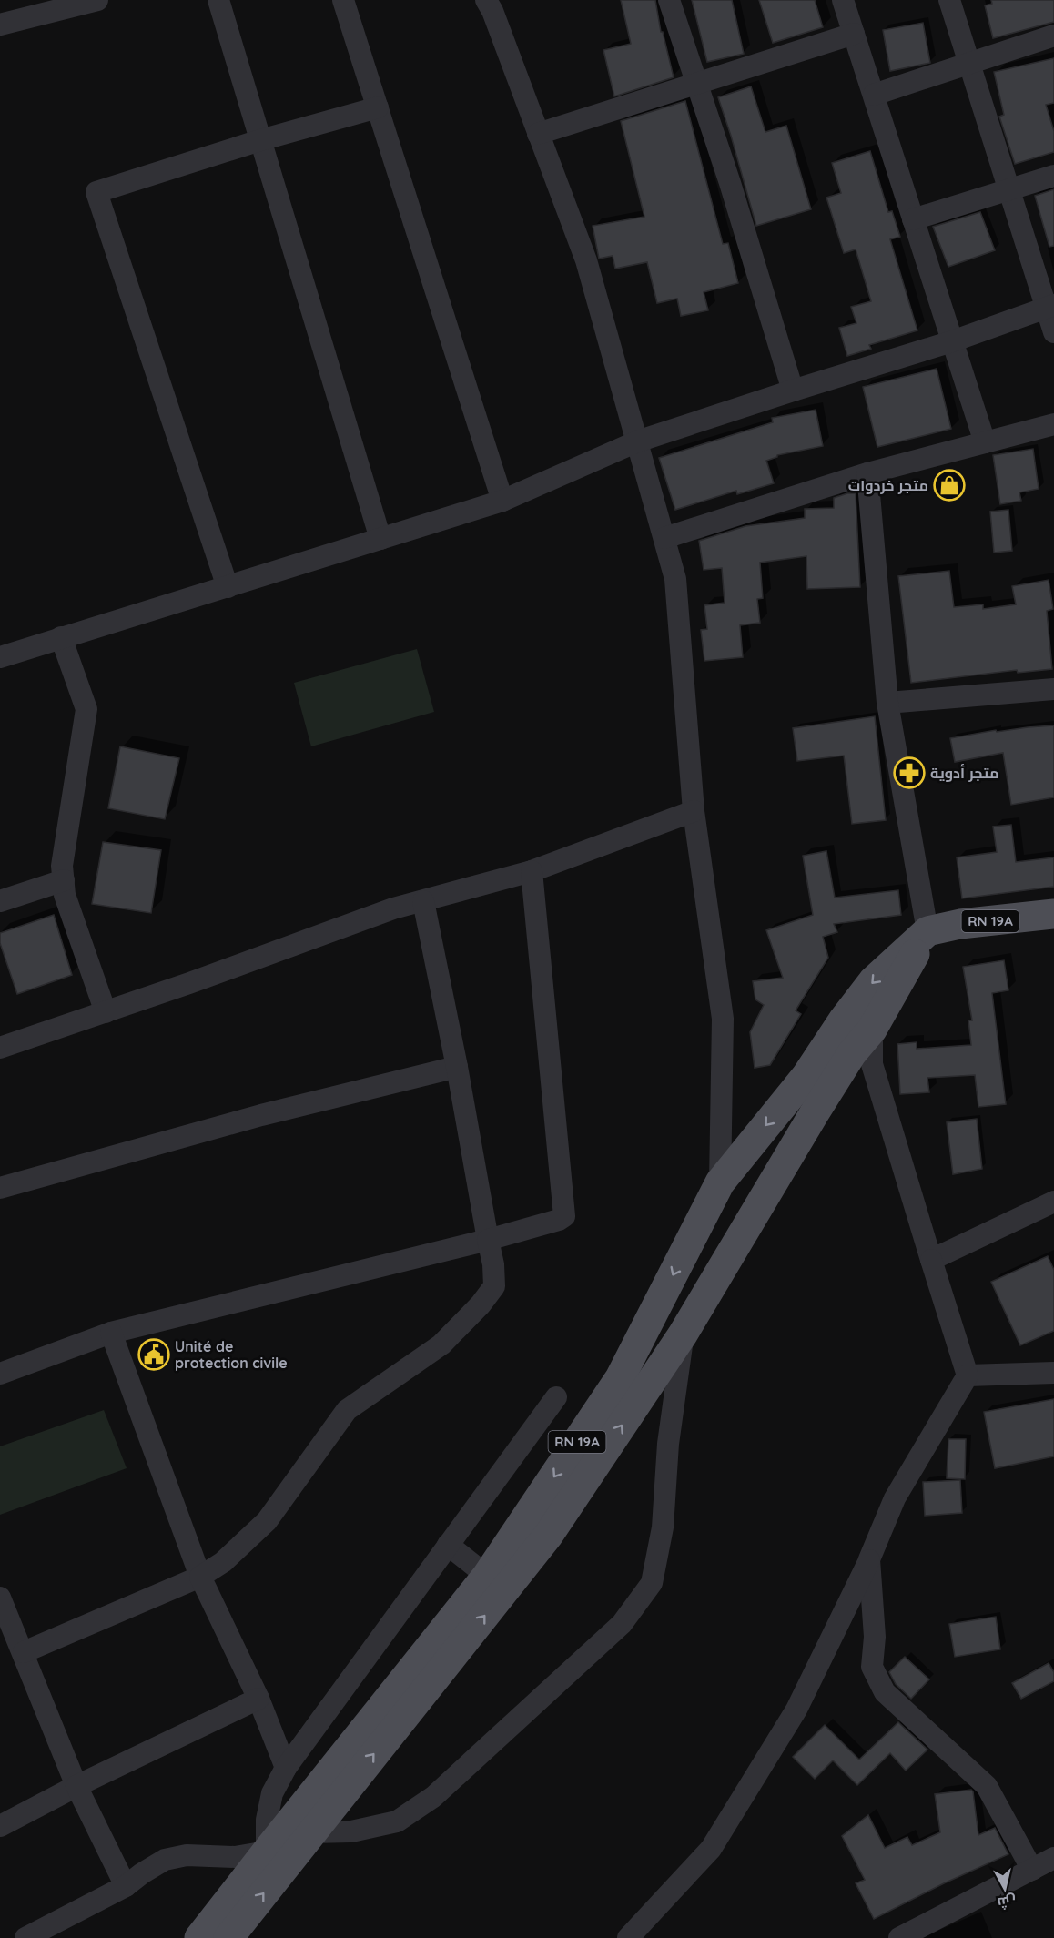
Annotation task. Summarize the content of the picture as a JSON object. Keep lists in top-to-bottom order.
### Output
{
  "streets": {
    "main road": ["RN 19A"]
  },
  "places": {
    "shop": ["متجر خردوات"],
    "pharmacy": ["متجر أدوية"],
    "public building": ["Unité de protection civile"]
  },
  "north": "bottom"
}
